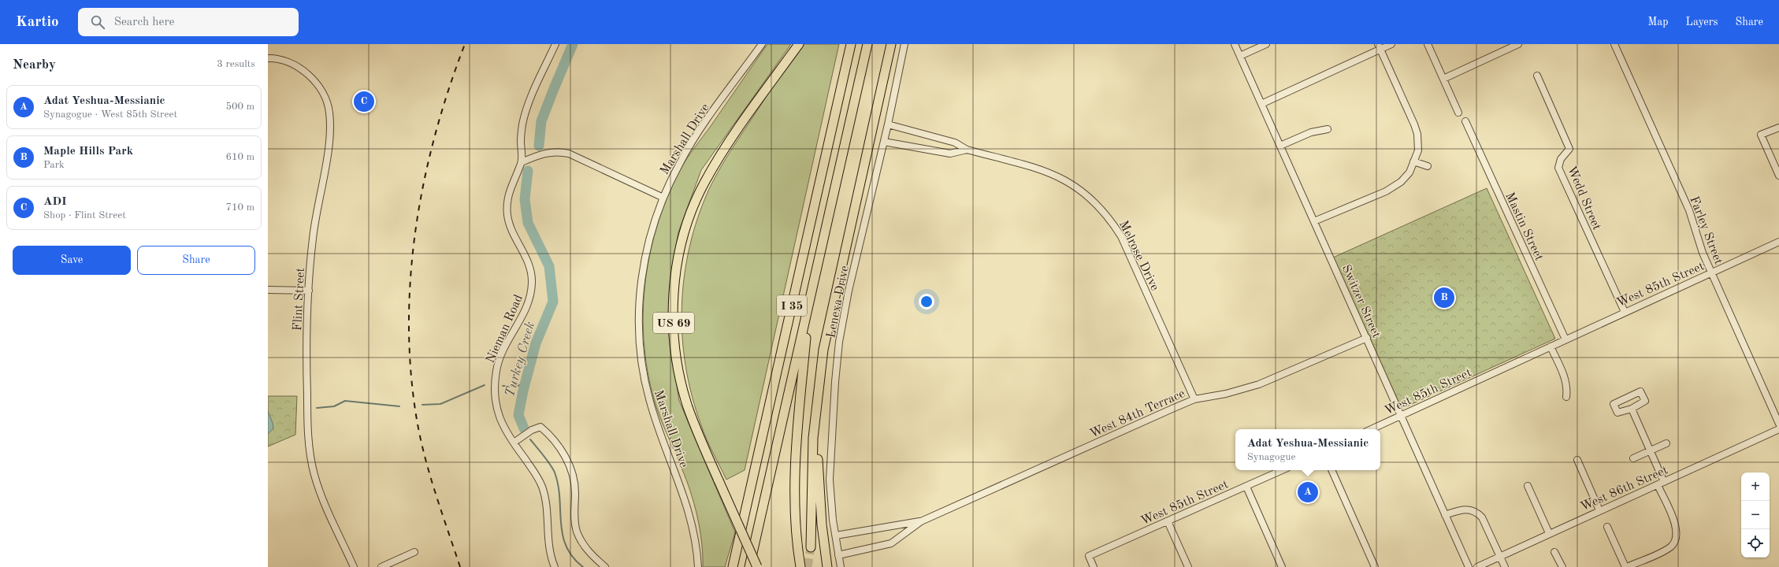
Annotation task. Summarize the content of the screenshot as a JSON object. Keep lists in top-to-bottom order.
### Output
{
  "streets": {
    "highway": ["I 35", "US 69"],
    "street": [
      "Marshall Drive",
      "Wedd Street",
      "Mastin Street",
      "Farley Street",
      "Melrose Drive",
      "West 85th Street",
      "Flint Street",
      "Switzer Street",
      "Lenexa Drive",
      "Nieman Road",
      "West 84th Terrace",
      "West 86th Street"
    ]
  },
  "crossings": [
    ["Wedd Street", "West 85th Street"],
    ["Mastin Street", "West 85th Street"],
    ["Farley Street", "West 85th Street"],
    ["Melrose Drive", "Lenexa Drive"],
    ["Melrose Drive", "West 84th Terrace"],
    ["West 85th Street", "Switzer Street"],
    ["Switzer Street", "West 84th Terrace"],
    ["Lenexa Drive", "West 84th Terrace"]
  ],
  "water": ["Turkey Creek"],
  "page": {
    "header": "Kartio",
    "search": "Search here",
    "nav": ["Map", "Layers", "Share"],
    "heading": ["Nearby", "3 results"],
    "list": [
      {
        "mark": "A",
        "name": "Adat Yeshua-Messianic",
        "note": "Synagogue · West 85th Street",
        "value": "500 m"
      },
      {
        "mark": "B",
        "name": "Maple Hills Park",
        "note": "Park",
        "value": "610 m"
      },
      {
        "mark": "C",
        "name": "ADI",
        "note": "Shop · Flint Street",
        "value": "710 m"
      }
    ],
    "pins": ["C", "B", "A"],
    "buttons": ["Save", "Share"],
    "popup": ["Adat Yeshua-Messianic", "Synagogue"],
    "map_buttons": ["+", "−"]
  }
}
